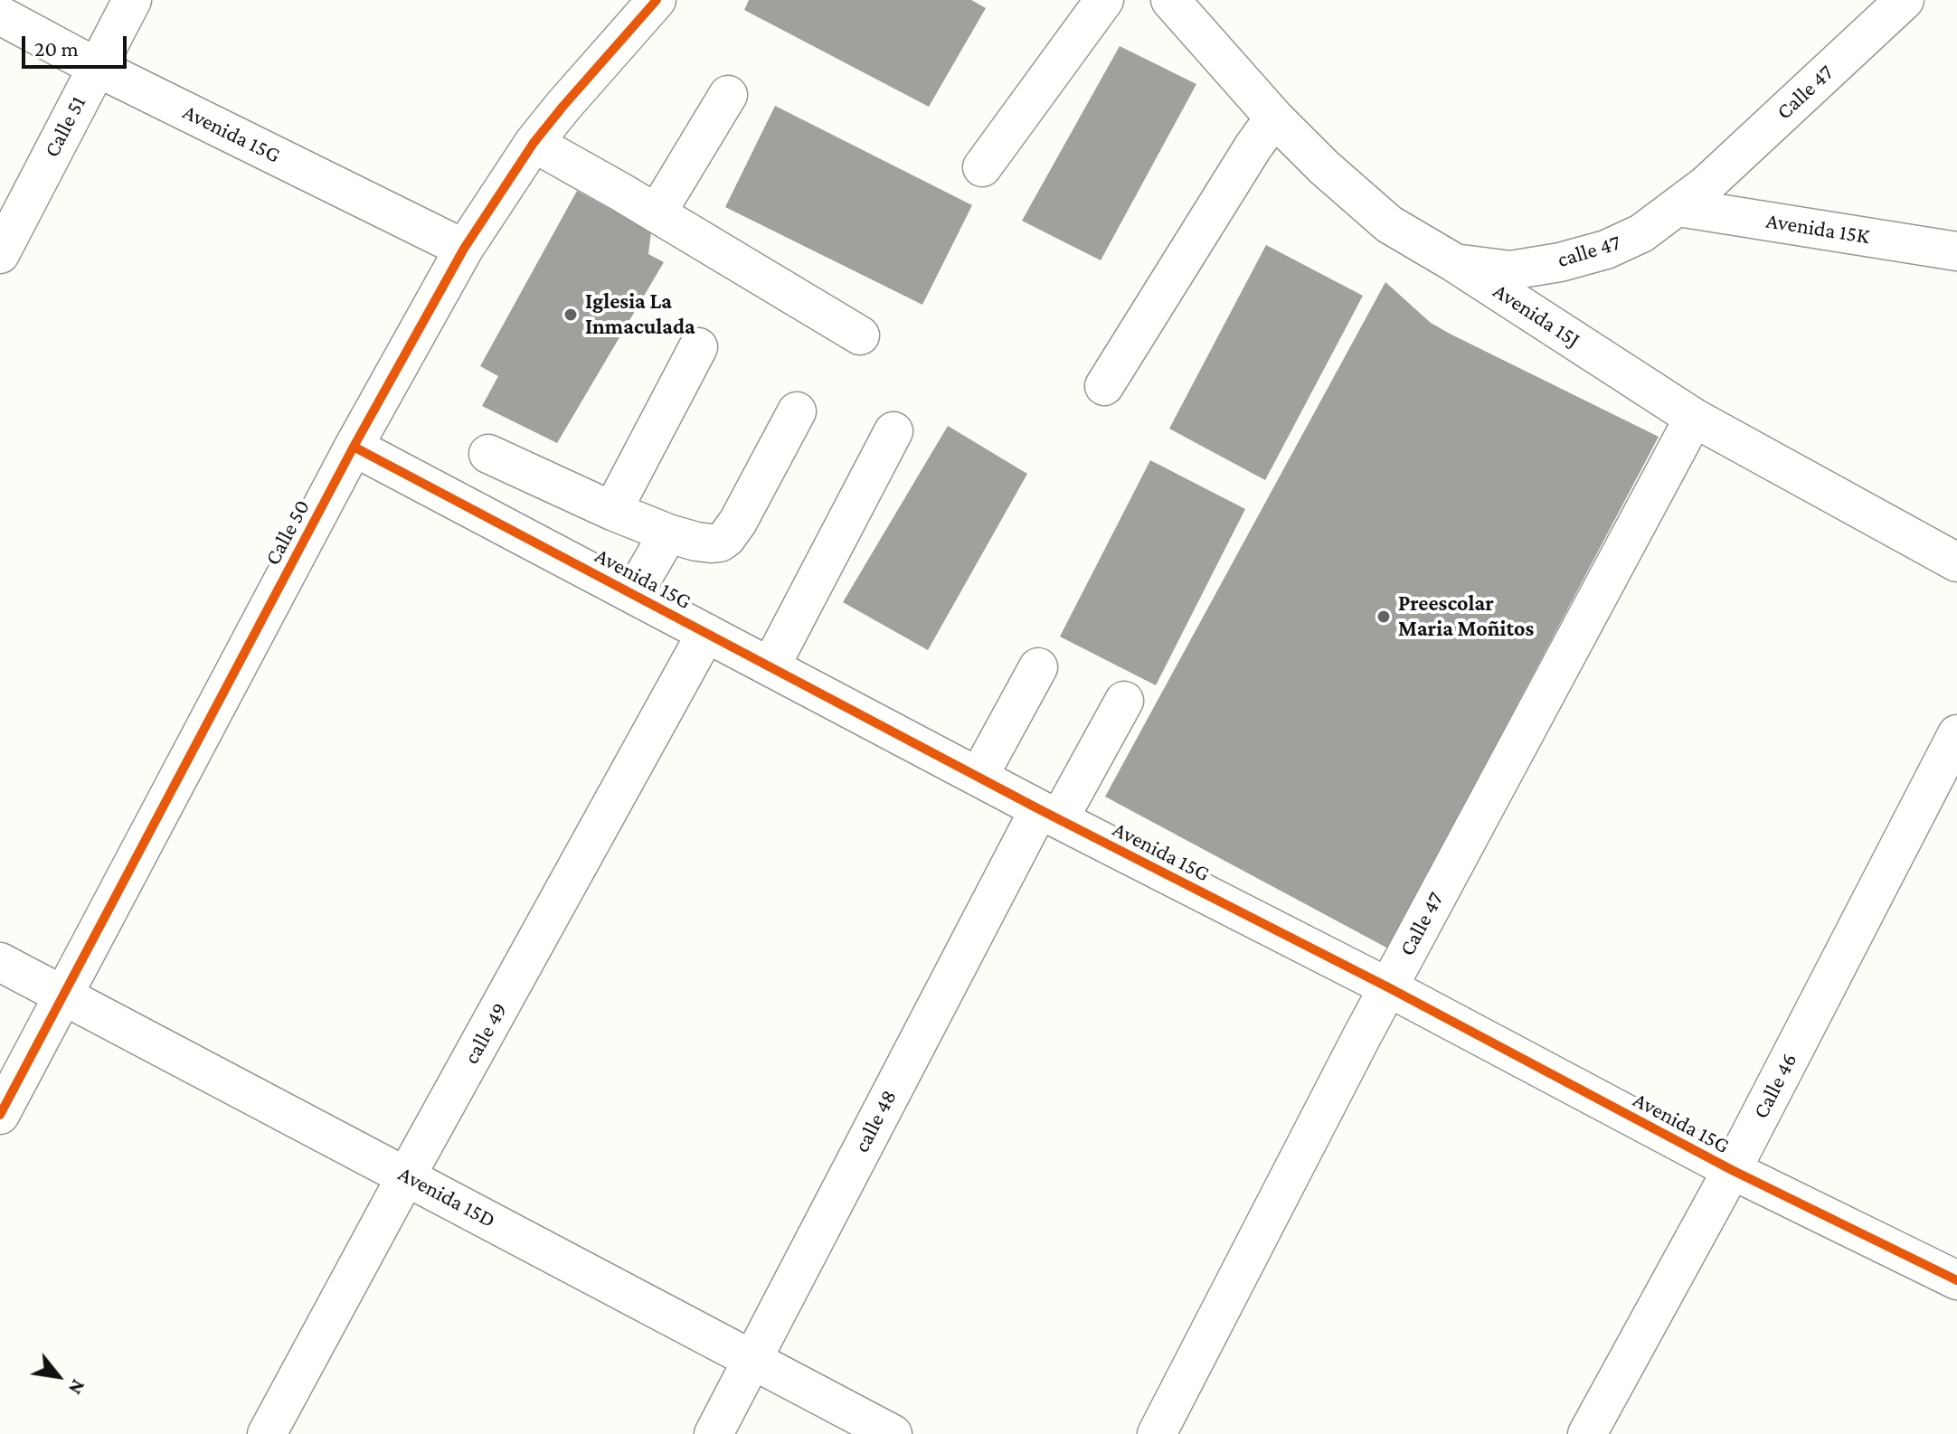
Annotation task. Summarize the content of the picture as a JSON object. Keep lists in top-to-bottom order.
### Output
{
  "streets": {
    "street": [
      "Calle 47",
      "Calle 51",
      "Avenida 15G",
      "Avenida 15K",
      "calle 47",
      "Avenida 15J",
      "Calle 50",
      "calle 49",
      "Calle 46",
      "calle 48",
      "Avenida 15D"
    ]
  },
  "crossings": [
    ["Calle 47", "Avenida 15G"],
    ["Calle 47", "Avenida 15K"],
    ["Calle 47", "calle 47"],
    ["Calle 47", "Avenida 15J"],
    ["Calle 51", "Avenida 15G"],
    ["Avenida 15G", "Calle 50"],
    ["Avenida 15G", "calle 49"],
    ["Avenida 15G", "Calle 46"],
    ["Avenida 15G", "calle 48"],
    ["Avenida 15K", "calle 47"],
    ["calle 47", "Avenida 15J"],
    ["Calle 50", "Avenida 15D"],
    ["calle 49", "Avenida 15D"],
    ["calle 48", "Avenida 15D"]
  ],
  "places": ["Iglesia La Inmaculada", "Preescolar Maria Moñitos"],
  "scale_bar": "20 m",
  "north": "bottom right"
}
